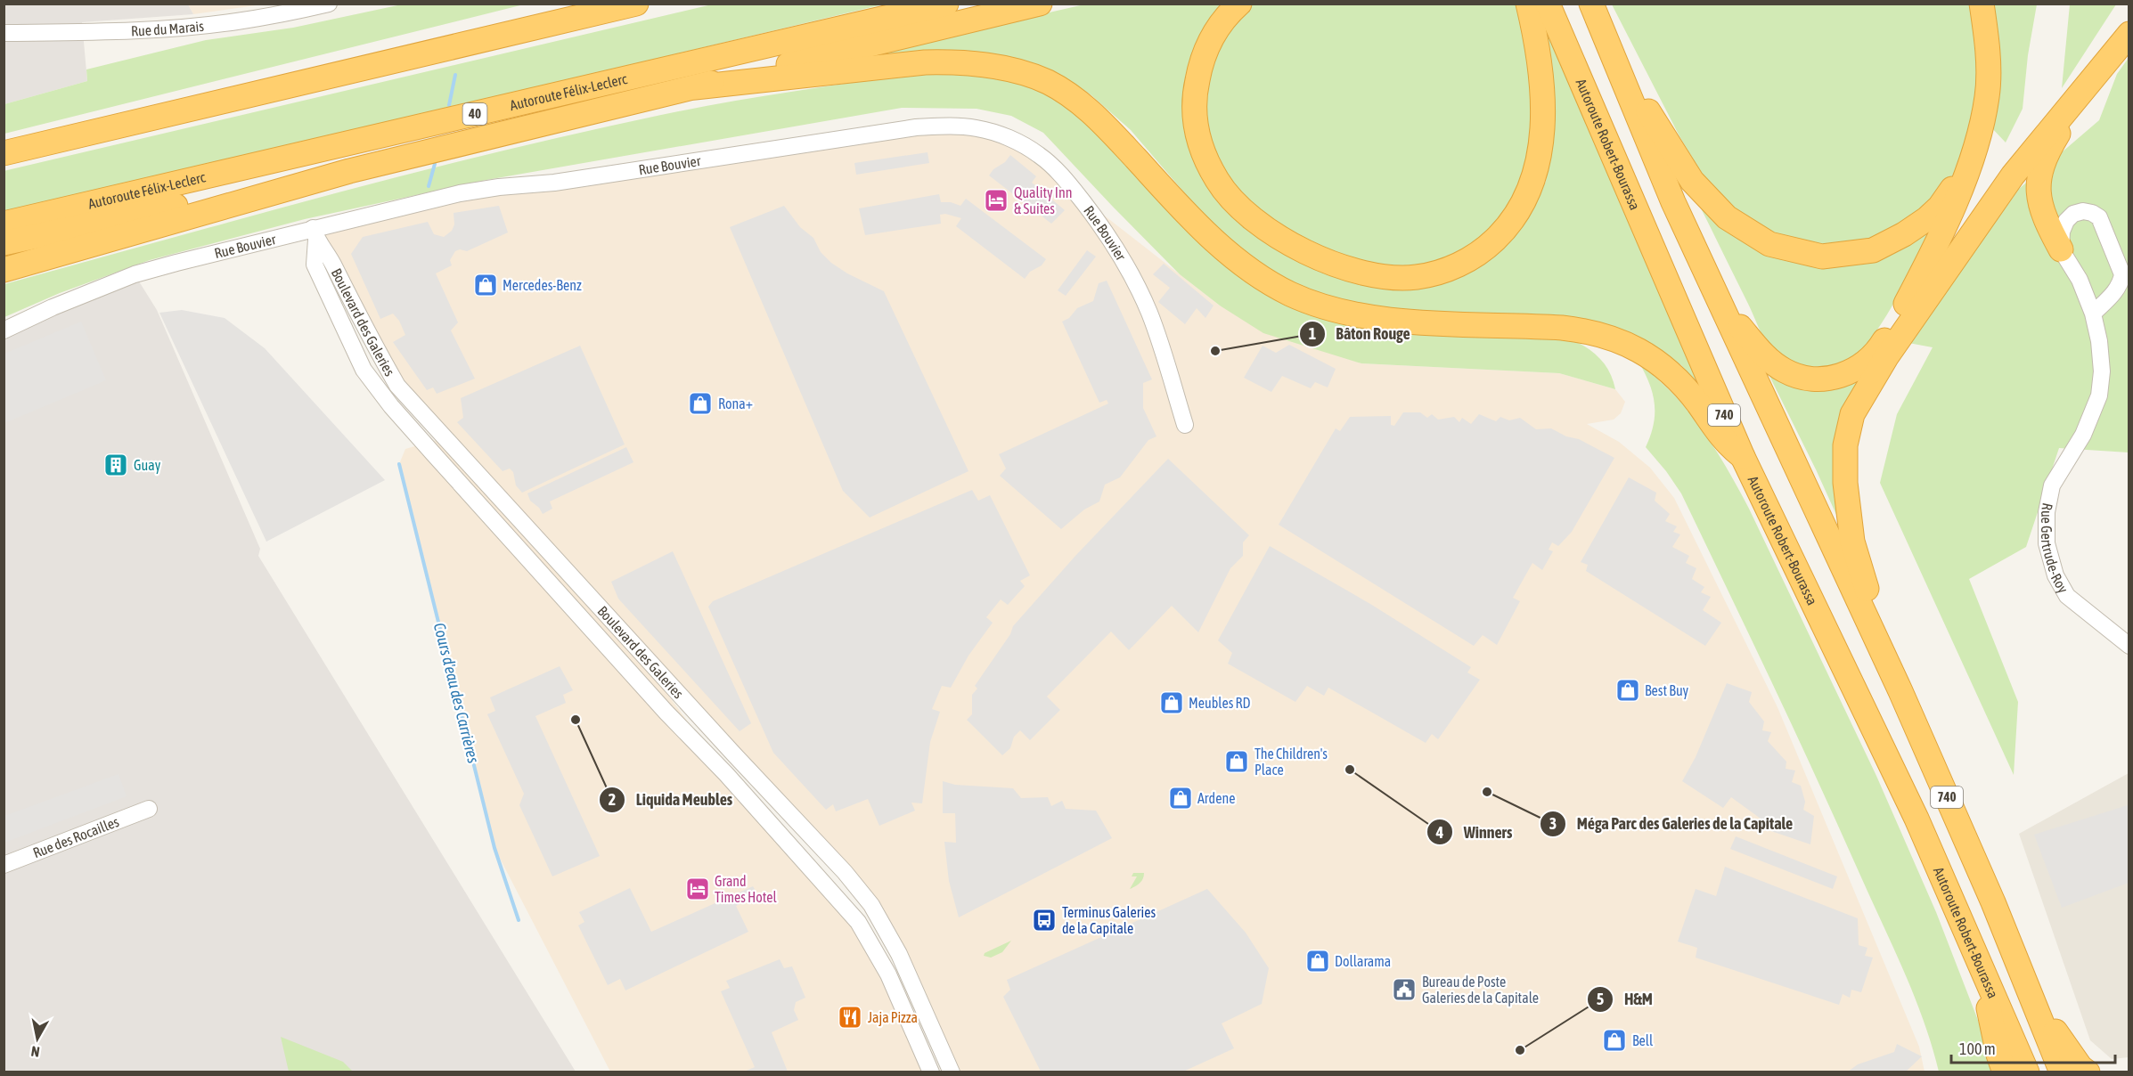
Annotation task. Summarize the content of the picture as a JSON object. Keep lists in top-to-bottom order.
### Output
{
  "streets": {
    "highway": [
      "Autoroute Félix-Leclerc",
      "40",
      "Autoroute Robert-Bourassa",
      "740"
    ],
    "street": [
      "Rue du Marais",
      "Rue Bouvier",
      "Boulevard des Galeries",
      "Rue Gertrude-Roy",
      "Rue des Rocailles"
    ]
  },
  "crossings": [
    ["Rue Bouvier", "Boulevard des Galeries"]
  ],
  "water": ["Cours d'eau des Carrières"],
  "places": {
    "hotel": ["Quality Inn & Suites", "Grand Times Hotel"],
    "shop": [
      "Mercedes-Benz",
      "Rona+",
      "Best Buy",
      "Meubles RD",
      "The Children's Place",
      "Ardene",
      "Dollarama",
      "Bell"
    ],
    "other": [
      "Bâton Rouge",
      "Liquida Meubles",
      "Winners",
      "Méga Parc des Galeries de la Capitale",
      "H&M"
    ],
    "building": ["Guay"],
    "bus stop": ["Terminus Galeries de la Capitale"],
    "public building": ["Bureau de Poste Galeries de la Capitale"],
    "restaurant": ["Jaja Pizza"]
  },
  "scale_bar": "100 m",
  "north": "bottom"
}
